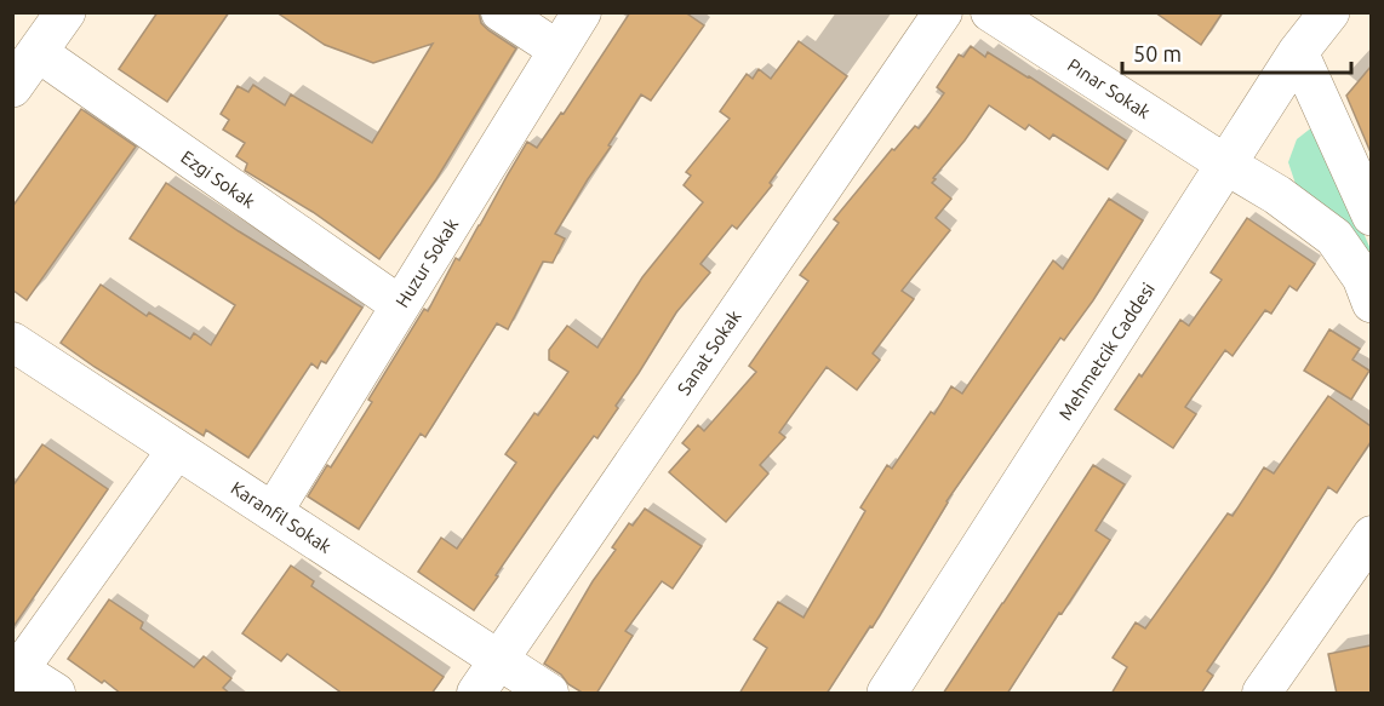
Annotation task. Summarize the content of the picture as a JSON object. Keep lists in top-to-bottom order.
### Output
{
  "streets": {
    "main road": ["Mehmetcik Caddesi"],
    "street": [
      "Pınar Sokak",
      "Ezgi Sokak",
      "Huzur Sokak",
      "Sanat Sokak",
      "Karanfil Sokak"
    ]
  },
  "crossings": [
    ["Pınar Sokak", "Mehmetcik Caddesi"],
    ["Ezgi Sokak", "Huzur Sokak"],
    ["Huzur Sokak", "Karanfil Sokak"],
    ["Sanat Sokak", "Karanfil Sokak"]
  ],
  "scale_bar": "50 m"
}
